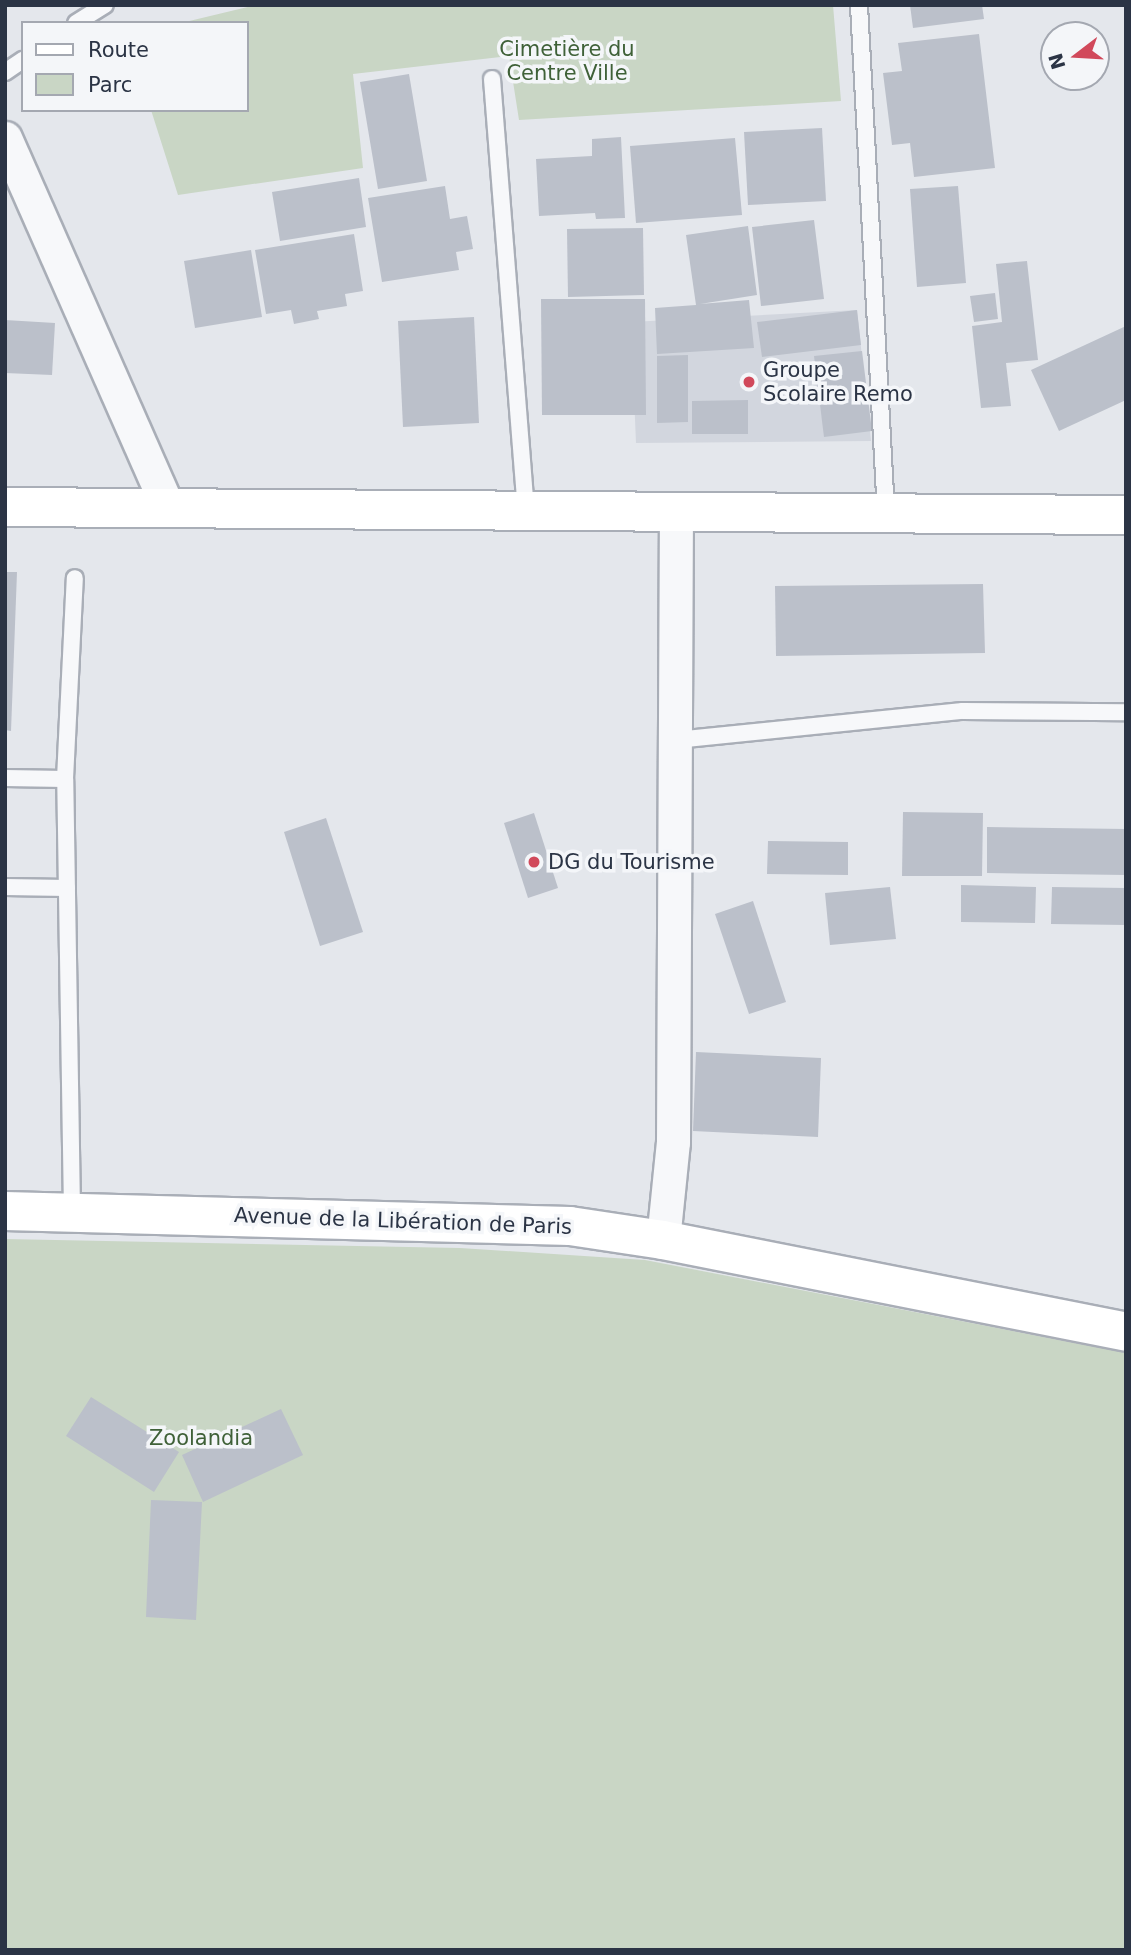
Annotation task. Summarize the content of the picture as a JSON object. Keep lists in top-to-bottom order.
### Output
{
  "streets": {
    "street": ["Avenue de la Libération de Paris"]
  },
  "parks": ["Cimetière du Centre Ville", "Zoolandia"],
  "places": ["Groupe Scolaire Remo", "DG du Tourisme"],
  "legend": ["Route", "Parc"],
  "north": "left"
}
